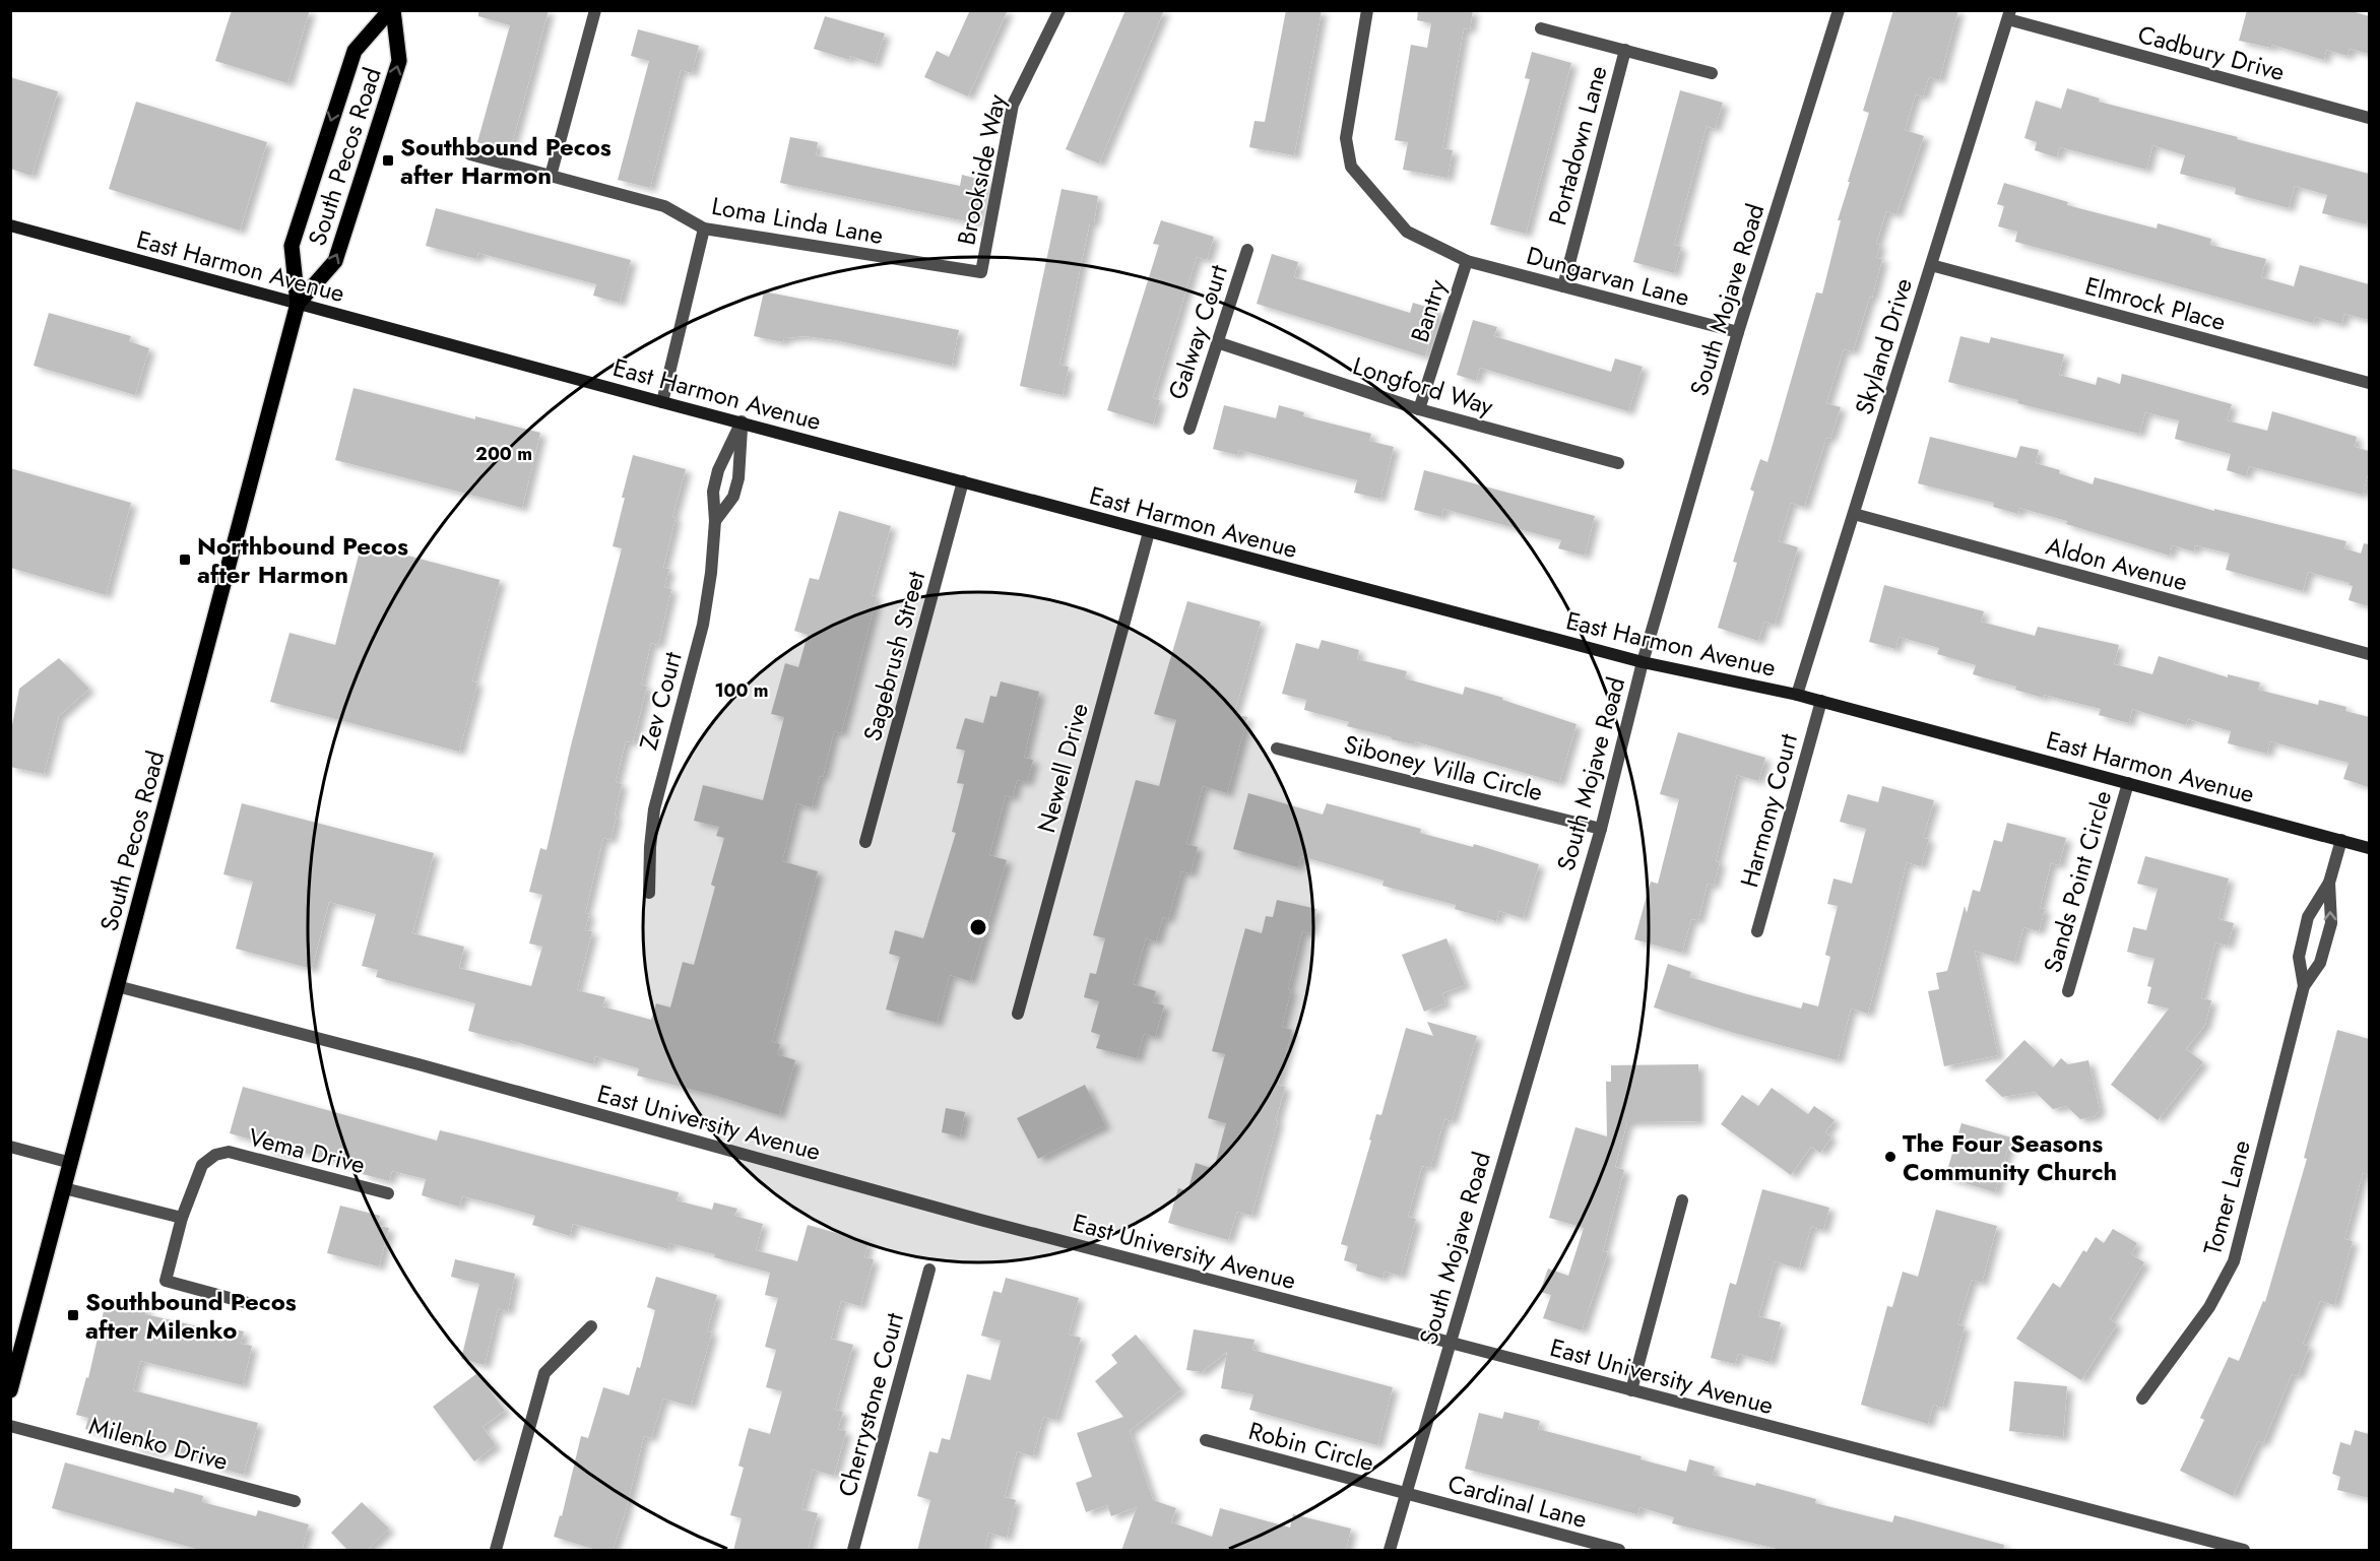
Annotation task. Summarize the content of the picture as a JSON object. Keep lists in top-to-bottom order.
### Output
{
  "streets": {
    "main road": ["South Pecos Road", "East Harmon Avenue"],
    "street": [
      "Cadbury Drive",
      "Portadown Lane",
      "Brookside Way",
      "Loma Linda Lane",
      "Dungarvan Lane",
      "South Mojave Road",
      "Elmrock Place",
      "Bantry",
      "Galway Court",
      "Skyland Drive",
      "Longford Way",
      "Aldon Avenue",
      "Sagebrush Street",
      "Zev Court",
      "Newell Drive",
      "Siboney Villa Circle",
      "Harmony Court",
      "Sands Point Circle",
      "East University Avenue",
      "Vema Drive",
      "Tomer Lane",
      "Cherrystone Court",
      "Milenko Drive",
      "Robin Circle",
      "Cardinal Lane"
    ]
  },
  "crossings": [
    ["Cadbury Drive", "Skyland Drive"],
    ["Portadown Lane", "Dungarvan Lane"],
    ["South Pecos Road", "East Harmon Avenue"],
    ["South Pecos Road", "East University Avenue"],
    ["Brookside Way", "Loma Linda Lane"],
    ["East Harmon Avenue", "South Mojave Road"],
    ["East Harmon Avenue", "Skyland Drive"],
    ["East Harmon Avenue", "Sagebrush Street"],
    ["East Harmon Avenue", "Zev Court"],
    ["East Harmon Avenue", "Newell Drive"],
    ["East Harmon Avenue", "Harmony Court"],
    ["East Harmon Avenue", "Sands Point Circle"],
    ["East Harmon Avenue", "Tomer Lane"],
    ["Dungarvan Lane", "South Mojave Road"],
    ["Dungarvan Lane", "Bantry"],
    ["South Mojave Road", "Siboney Villa Circle"],
    ["South Mojave Road", "East University Avenue"],
    ["South Mojave Road", "Robin Circle"],
    ["South Mojave Road", "Cardinal Lane"],
    ["Elmrock Place", "Skyland Drive"],
    ["Bantry", "Longford Way"],
    ["Galway Court", "Longford Way"],
    ["Skyland Drive", "Aldon Avenue"],
    ["Robin Circle", "Cardinal Lane"]
  ],
  "places": {
    "transit": ["Southbound Pecos after Harmon", "Northbound Pecos after Harmon", "Southbound Pecos after Milenko"],
    "other": ["The Four Seasons Community Church"]
  },
  "rings": ["200 m", "100 m"]
}
